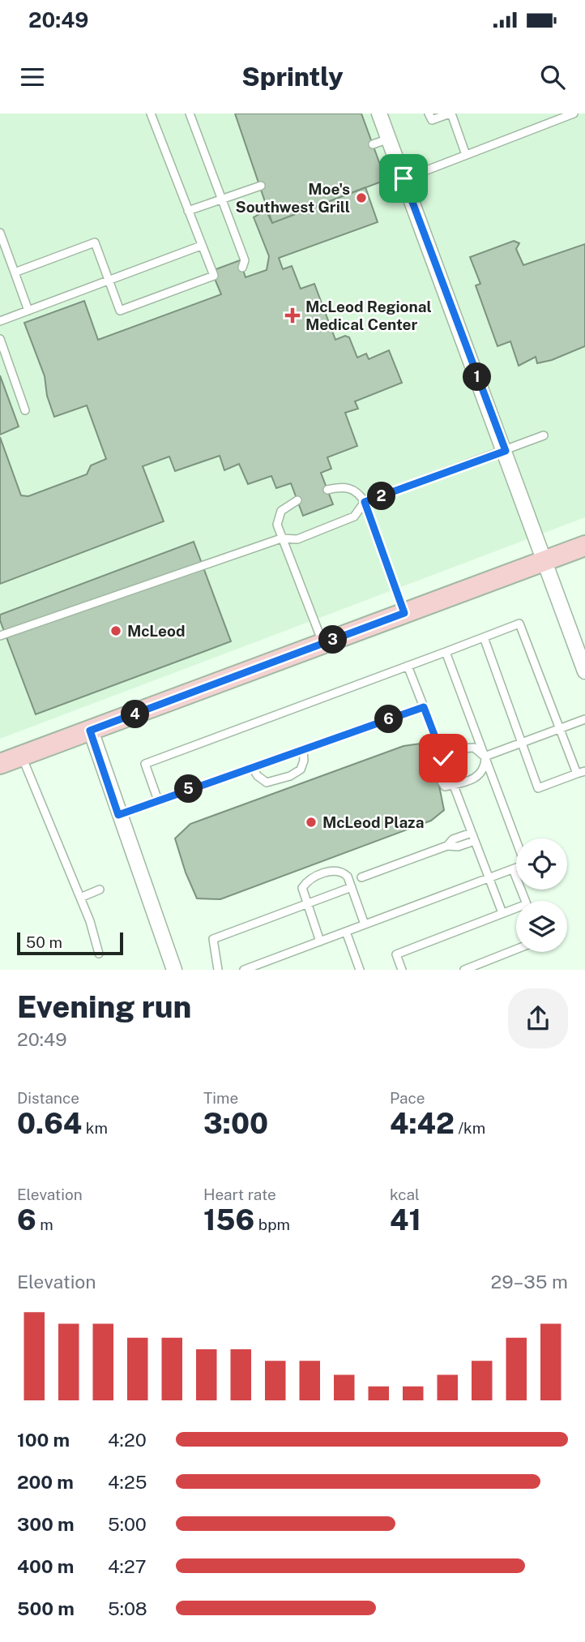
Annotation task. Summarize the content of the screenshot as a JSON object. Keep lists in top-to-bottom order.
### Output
{
  "places": {
    "other": ["Moe's Southwest Grill", "McLeod", "McLeod Plaza"],
    "health": ["McLeod Regional Medical Center"]
  },
  "scale_bar": "50 m",
  "page": {
    "status": "20:49",
    "header": "Sprintly",
    "pins": [
      "1",
      "2",
      "3",
      "4",
      "6",
      "5"
    ],
    "scale": "50 m",
    "heading": ["Evening run", "20:49"],
    "stats": [
      ["Distance", "0.64 km"],
      ["Time", "3:00"],
      ["Pace", "4:42 /km"],
      ["Elevation", "6 m"],
      ["Heart rate", "156 bpm"],
      ["kcal", "41"]
    ],
    "chart": ["Elevation", "29–35 m"],
    "list": [
      {
        "name": "100 m",
        "note": "4:20"
      },
      {
        "name": "200 m",
        "note": "4:25"
      },
      {
        "name": "300 m",
        "note": "5:00"
      },
      {
        "name": "400 m",
        "note": "4:27"
      },
      {
        "name": "500 m",
        "note": "5:08"
      }
    ]
  }
}
